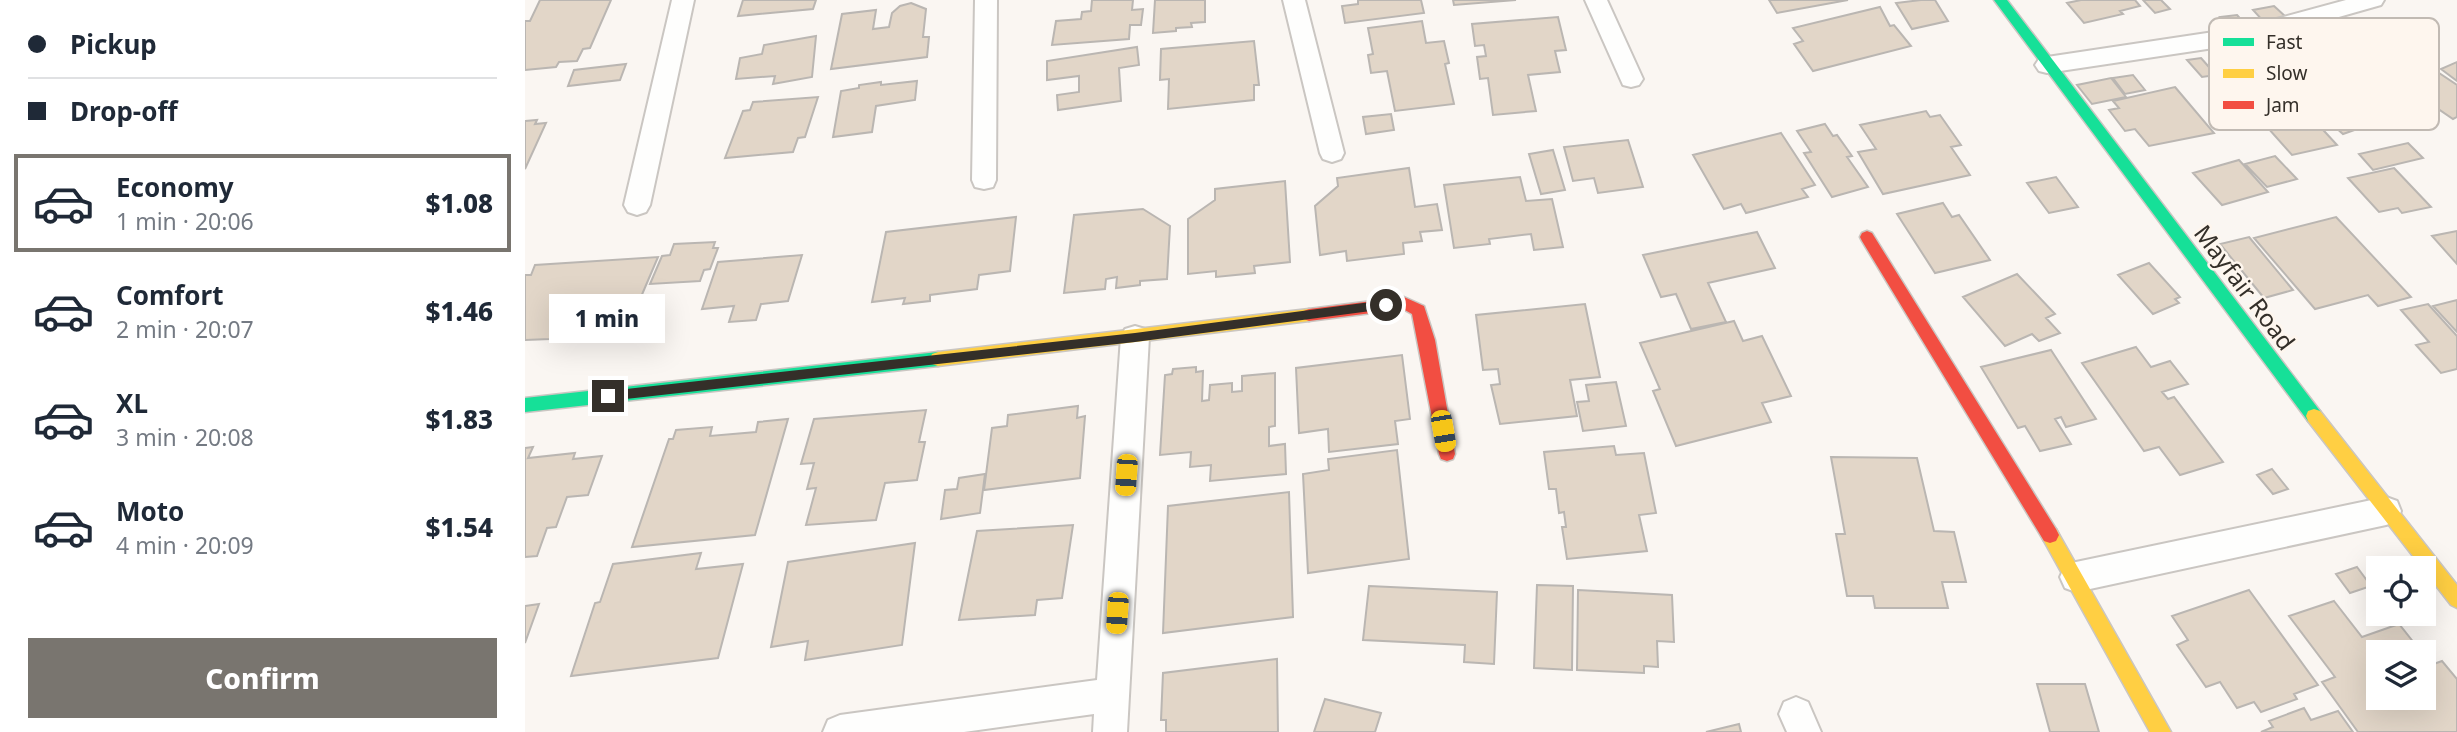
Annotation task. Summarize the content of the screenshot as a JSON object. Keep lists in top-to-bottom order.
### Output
{
  "streets": {
    "street": ["Mayfair Road"]
  },
  "legend": ["Fast", "Slow", "Jam"],
  "page": {
    "banner": ["Pickup", "Drop-off"],
    "list": [
      {
        "name": "Economy",
        "note": "1 min · 20:06",
        "value": "$1.08"
      },
      {
        "name": "Comfort",
        "note": "2 min · 20:07",
        "value": "$1.46"
      },
      {
        "name": "XL",
        "note": "3 min · 20:08",
        "value": "$1.83"
      },
      {
        "name": "Moto",
        "note": "4 min · 20:09",
        "value": "$1.54"
      }
    ],
    "bubble": "1 min",
    "buttons": "Confirm"
  }
}
